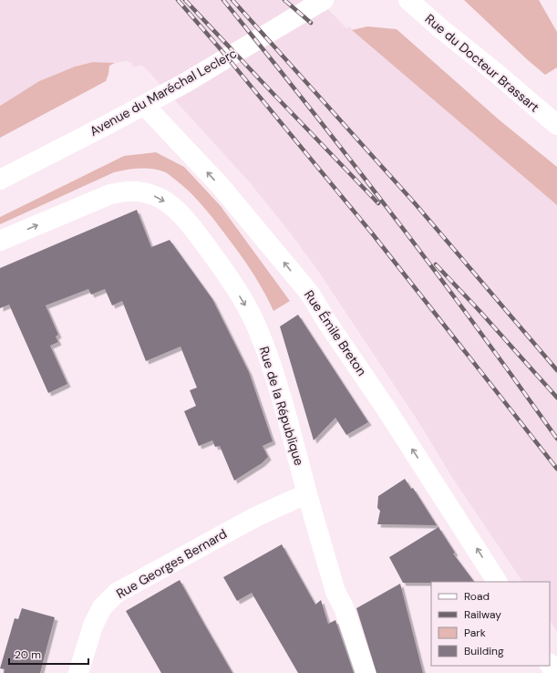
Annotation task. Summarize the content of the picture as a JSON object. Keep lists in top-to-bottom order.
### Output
{
  "streets": {
    "street": [
      "Rue du Docteur Brassart",
      "Avenue du Maréchal Leclerc",
      "Rue Émile Breton",
      "Rue de la République",
      "Rue Georges Bernard"
    ]
  },
  "crossings": [
    ["Avenue du Maréchal Leclerc", "Rue Émile Breton"],
    ["Rue de la République", "Rue Georges Bernard"]
  ],
  "one_way": ["Rue Émile Breton"],
  "legend": [
    "Road",
    "Railway",
    "Park",
    "Building"
  ],
  "scale_bar": "20 m"
}
